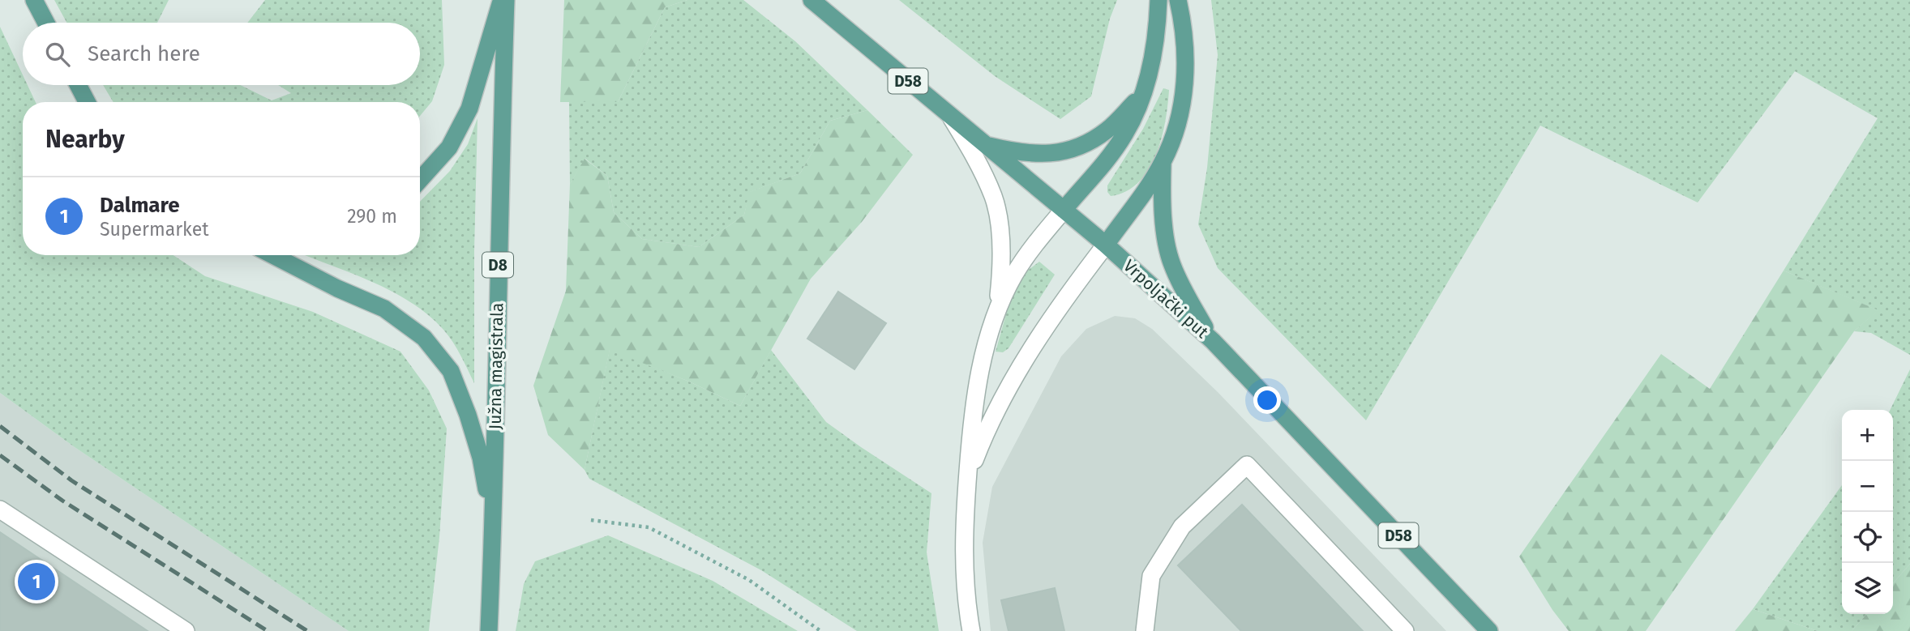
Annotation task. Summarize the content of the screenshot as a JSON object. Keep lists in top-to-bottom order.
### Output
{
  "streets": {
    "main road": [
      "D58",
      "D8",
      "Vrpoljački put",
      "Južna magistrala"
    ]
  },
  "page": {
    "search": "Search here",
    "heading": "Nearby",
    "list": [
      {
        "mark": "1",
        "name": "Dalmare",
        "note": "Supermarket",
        "value": "290 m"
      }
    ],
    "map_buttons": ["+", "−"],
    "pins": "1"
  }
}
